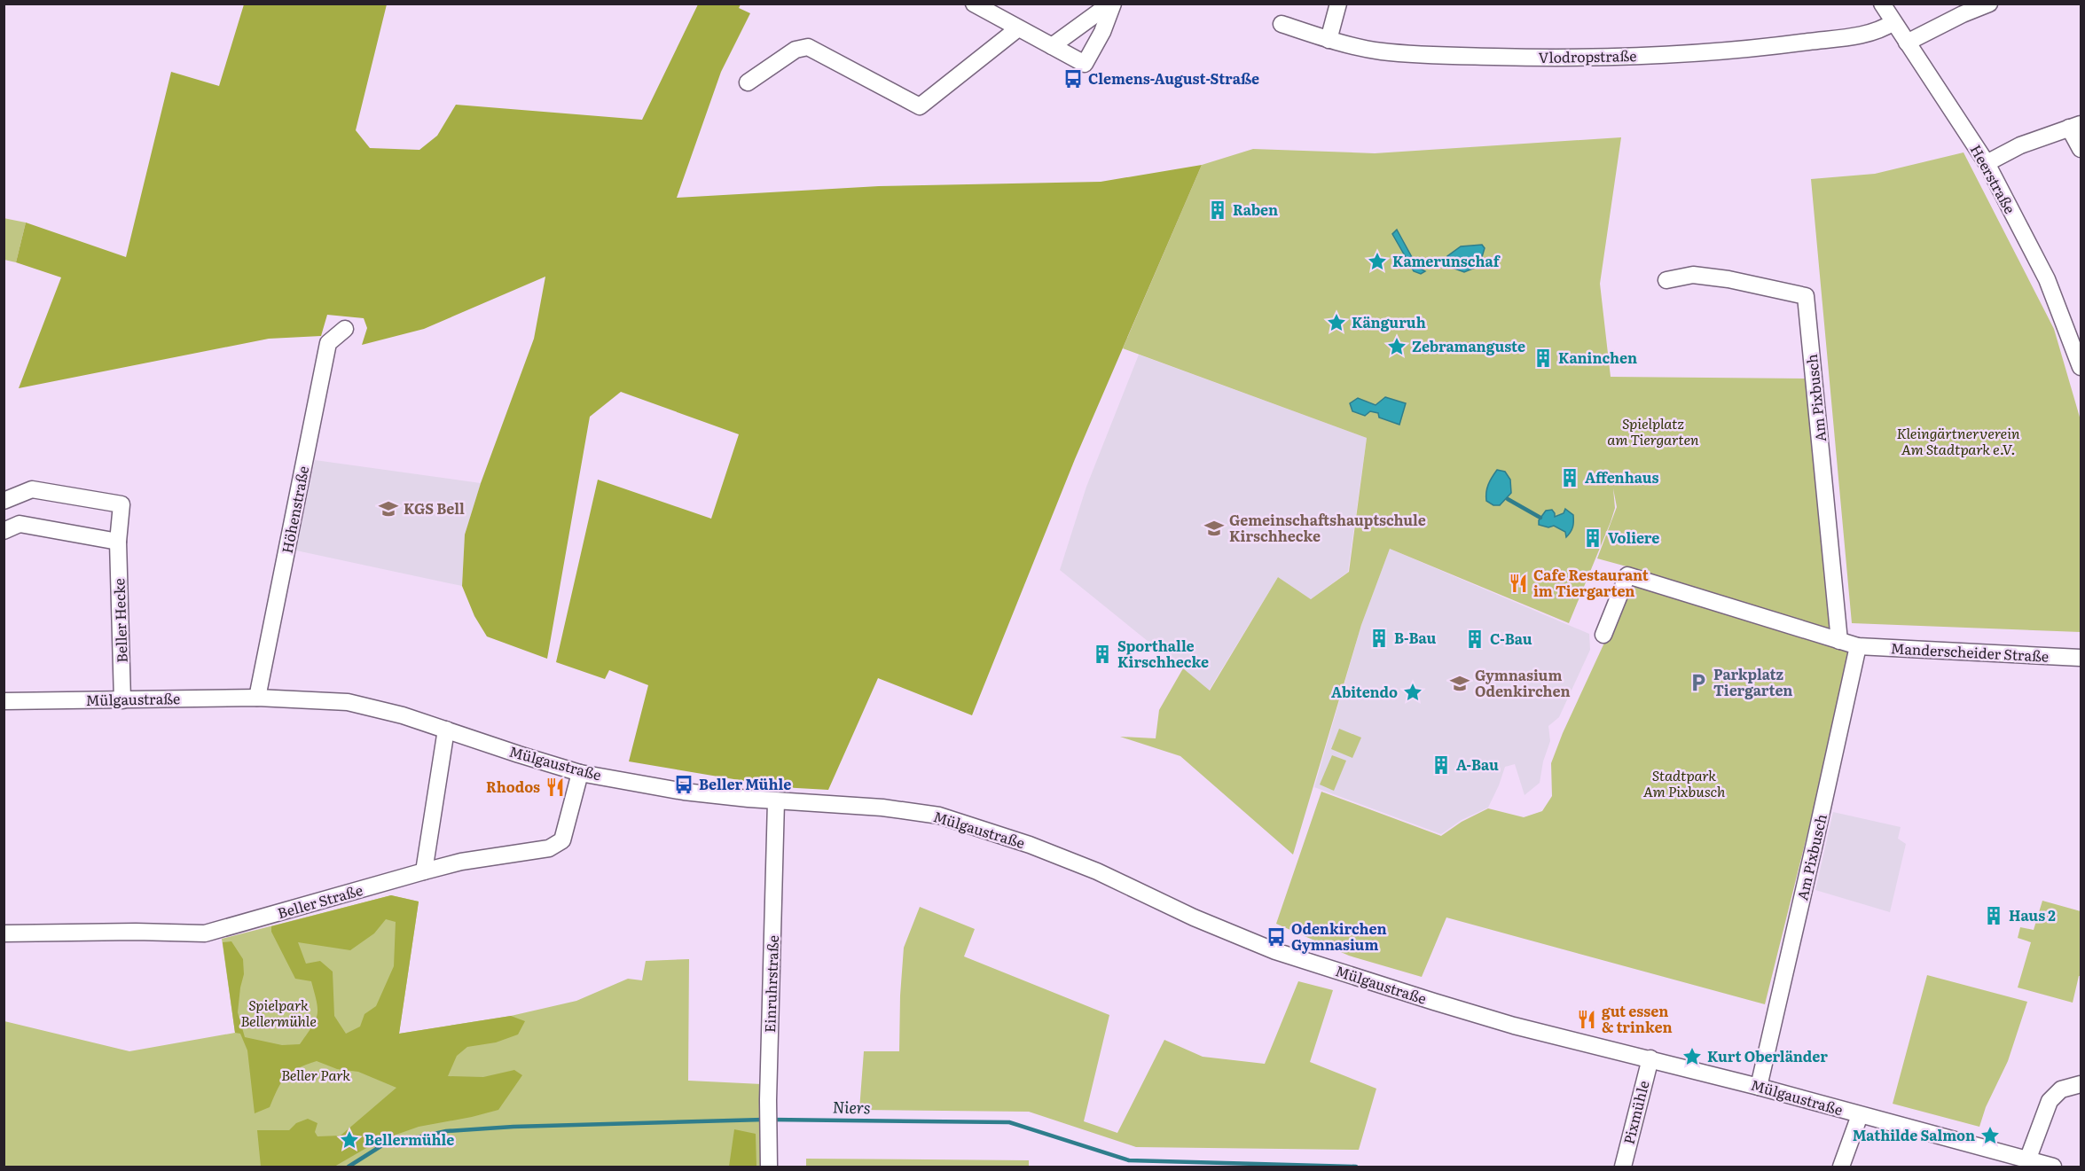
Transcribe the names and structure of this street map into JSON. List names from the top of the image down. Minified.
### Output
{"streets":{"street":["Vlodropstraße","Heerstraße","Am Pixbusch","Höhenstraße","Beller Hecke","Manderscheider Straße","Mülgaustraße","Beller Straße","Einruhrstraße","Pixmühle"]},"crossings":[["Vlodropstraße","Heerstraße"],["Am Pixbusch","Manderscheider Straße"],["Am Pixbusch","Mülgaustraße"],["Höhenstraße","Mülgaustraße"],["Beller Hecke","Mülgaustraße"],["Mülgaustraße","Beller Straße"],["Mülgaustraße","Einruhrstraße"],["Mülgaustraße","Pixmühle"]],"water":["Niers"],"parks":["Spielplatz am Tiergarten","Kleingärtnerverein Am Stadtpark e.V.","Stadtpark Am Pixbusch","Spielpark Bellermühle","Beller Park"],"places":{"bus stop":["Clemens-August-Straße","Beller Mühle","Odenkirchen Gymnasium"],"building":["Raben","Kaninchen","Affenhaus","Voliere","B-Bau","C-Bau","Sporthalle Kirschhecke","A-Bau","Haus 2"],"place":["Kamerunschaf","Känguruh","Zebramanguste","Abitendo","Kurt Oberländer","Mathilde Salmon","Bellermühle"],"school or university":["KGS Bell","Gemeinschaftshauptschule Kirschhecke","Gymnasium Odenkirchen"],"restaurant":["Cafe Restaurant im Tiergarten","Rhodos","gut essen & trinken"],"parking":["Parkplatz Tiergarten"]}}
